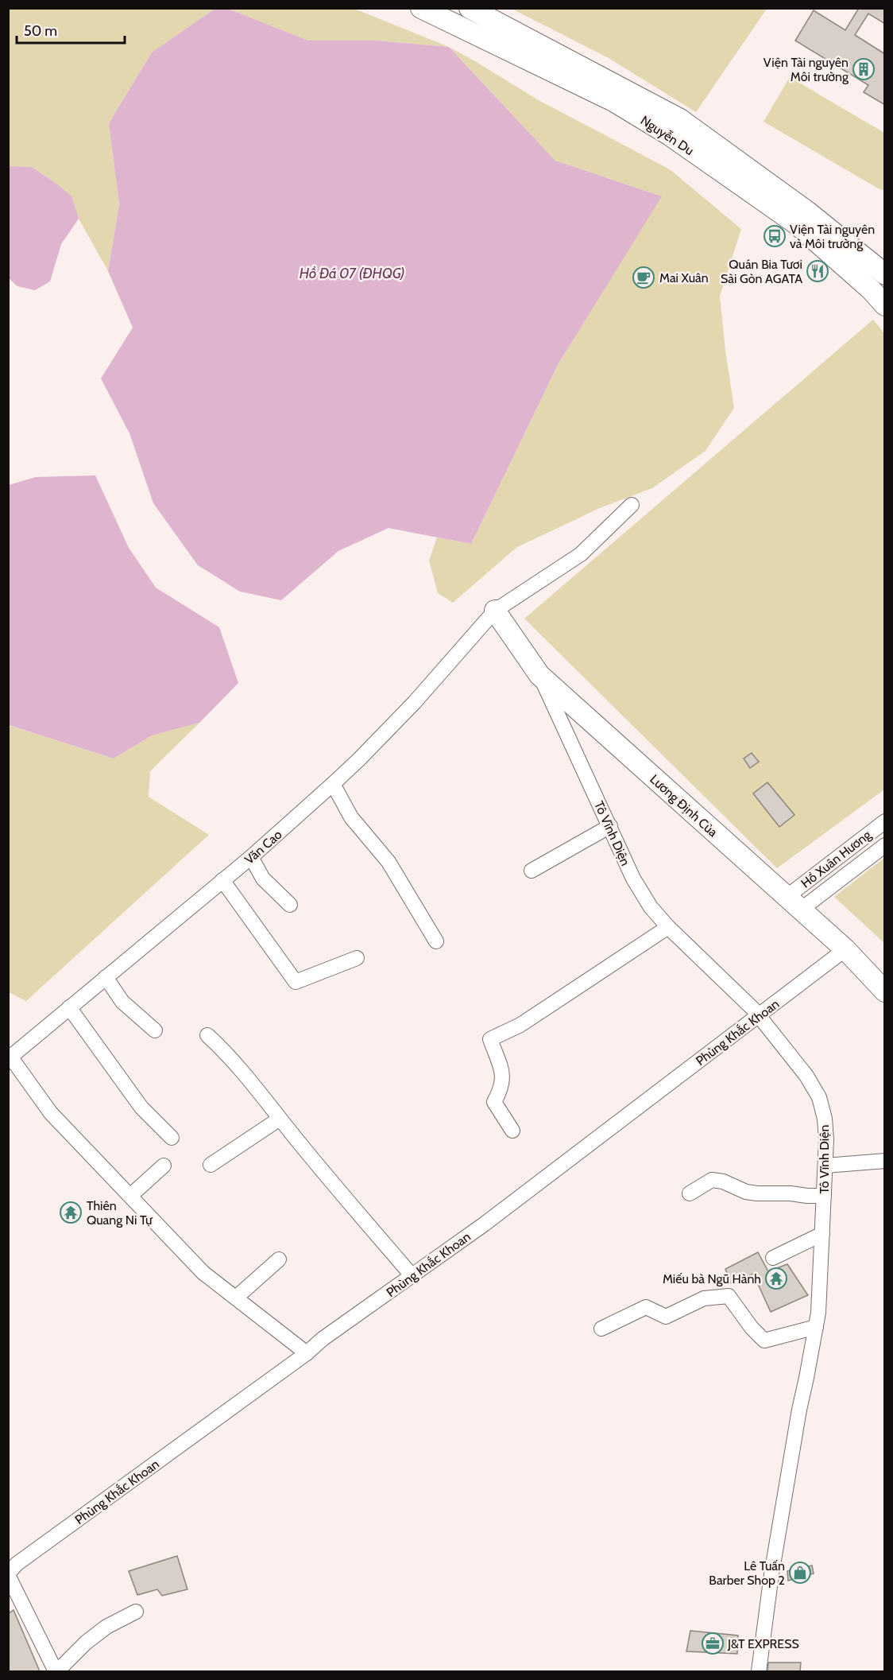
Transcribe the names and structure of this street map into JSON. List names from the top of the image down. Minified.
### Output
{"streets":{"street":["Nguyễn Du","Lương Định Của","Tô Vĩnh Diện","Văn Cao","Hồ Xuân Hương","Phùng Khắc Khoan"]},"crossings":[["Lương Định Của","Tô Vĩnh Diện"],["Lương Định Của","Văn Cao"],["Lương Định Của","Hồ Xuân Hương"],["Lương Định Của","Phùng Khắc Khoan"],["Tô Vĩnh Diện","Phùng Khắc Khoan"]],"water":["Hồ Đá 07 (ĐHQG)"],"places":{"building":["Viện Tài nguyên Môi trường"],"bus stop":["Viện Tài nguyên và Môi trường"],"restaurant":["Quán Bia Tươi Sài Gòn AGATA"],"cafe":["Mai Xuân"],"temple":["Thiên Quang Ni Tự","Miếu bà Ngũ Hành"],"shop":["Lê Tuấn Barber Shop 2"],"office":["J&T EXPRESS"]},"scale_bar":"50 m"}
